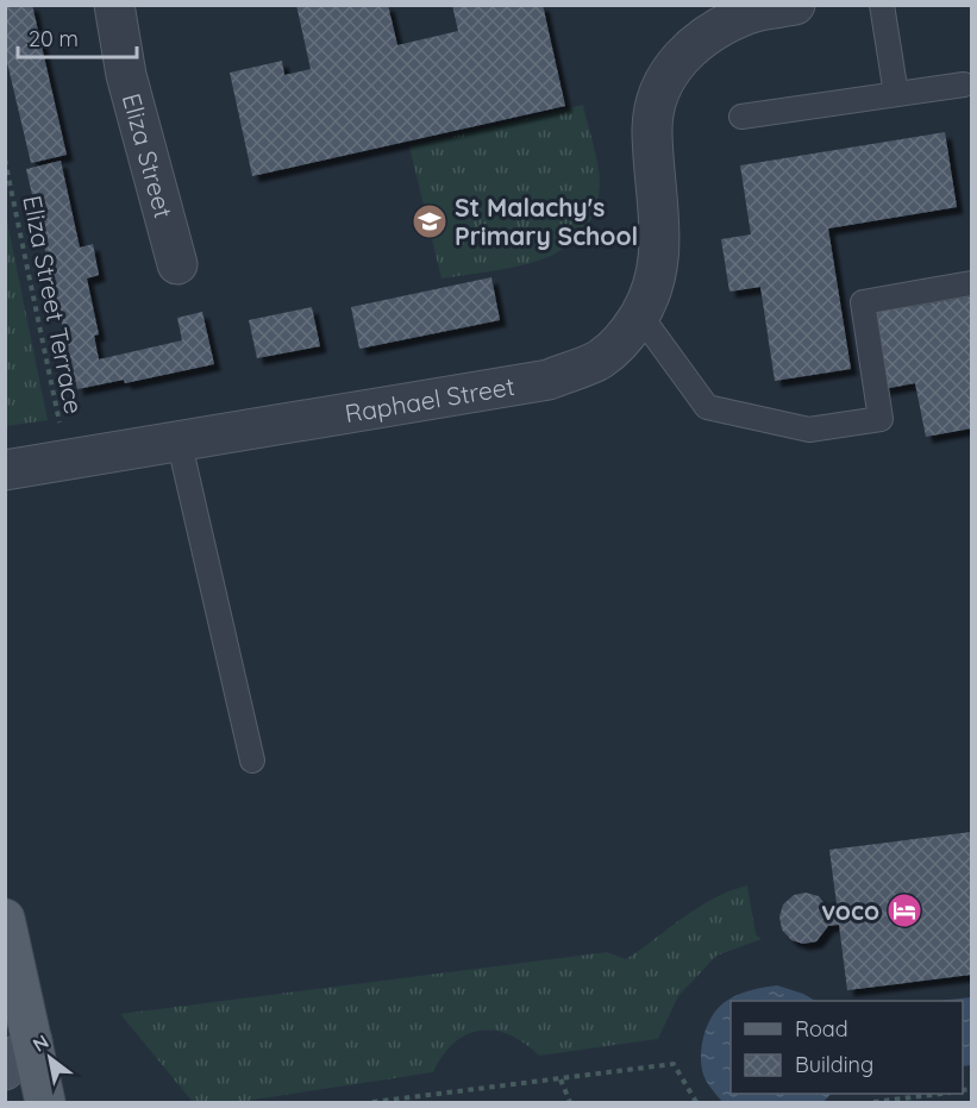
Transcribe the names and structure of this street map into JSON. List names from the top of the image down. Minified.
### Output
{"streets":{"street":["Eliza Street","Raphael Street"],"path":["Eliza Street Terrace"]},"crossings":[["Eliza Street Terrace","Raphael Street"]],"places":{"school or university":["St Malachy's Primary School"],"hotel":["voco"]},"legend":["Road","Building"],"scale_bar":"20 m","north":"top left"}
